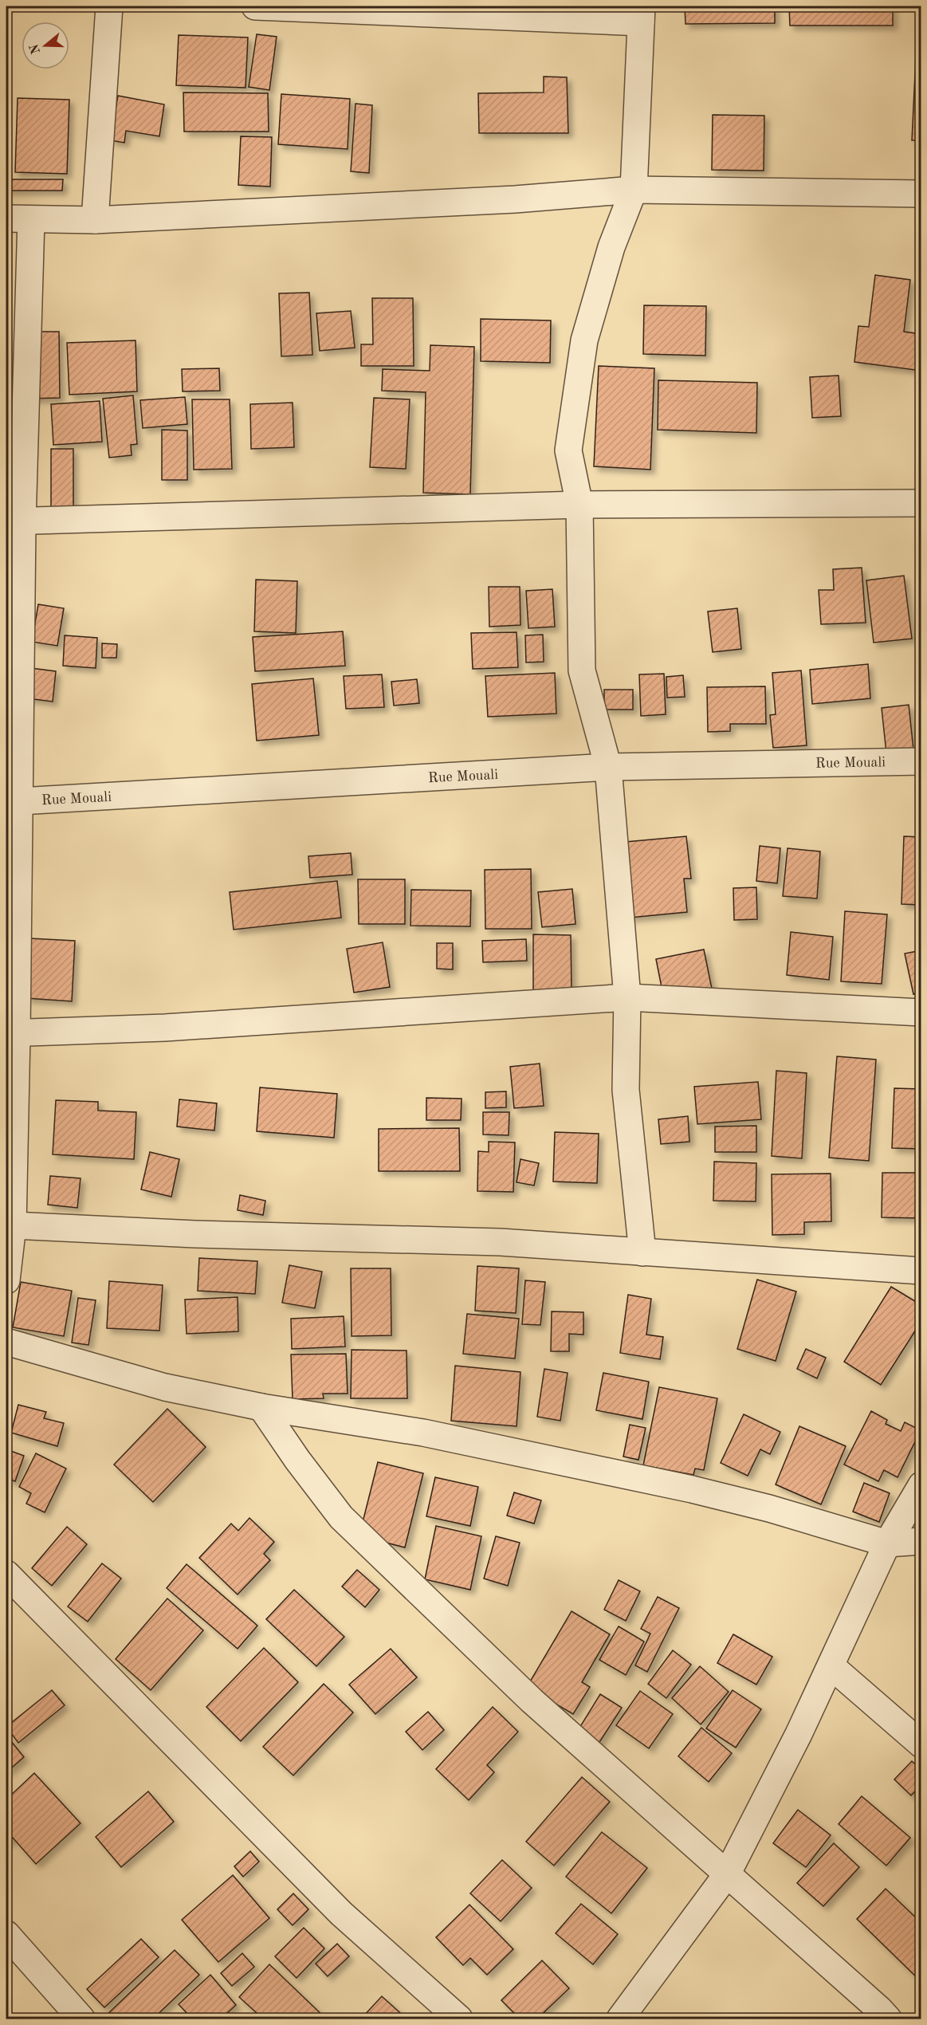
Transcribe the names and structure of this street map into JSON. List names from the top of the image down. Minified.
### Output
{"streets":{"street":["Rue Mouali"]},"north":"left"}
